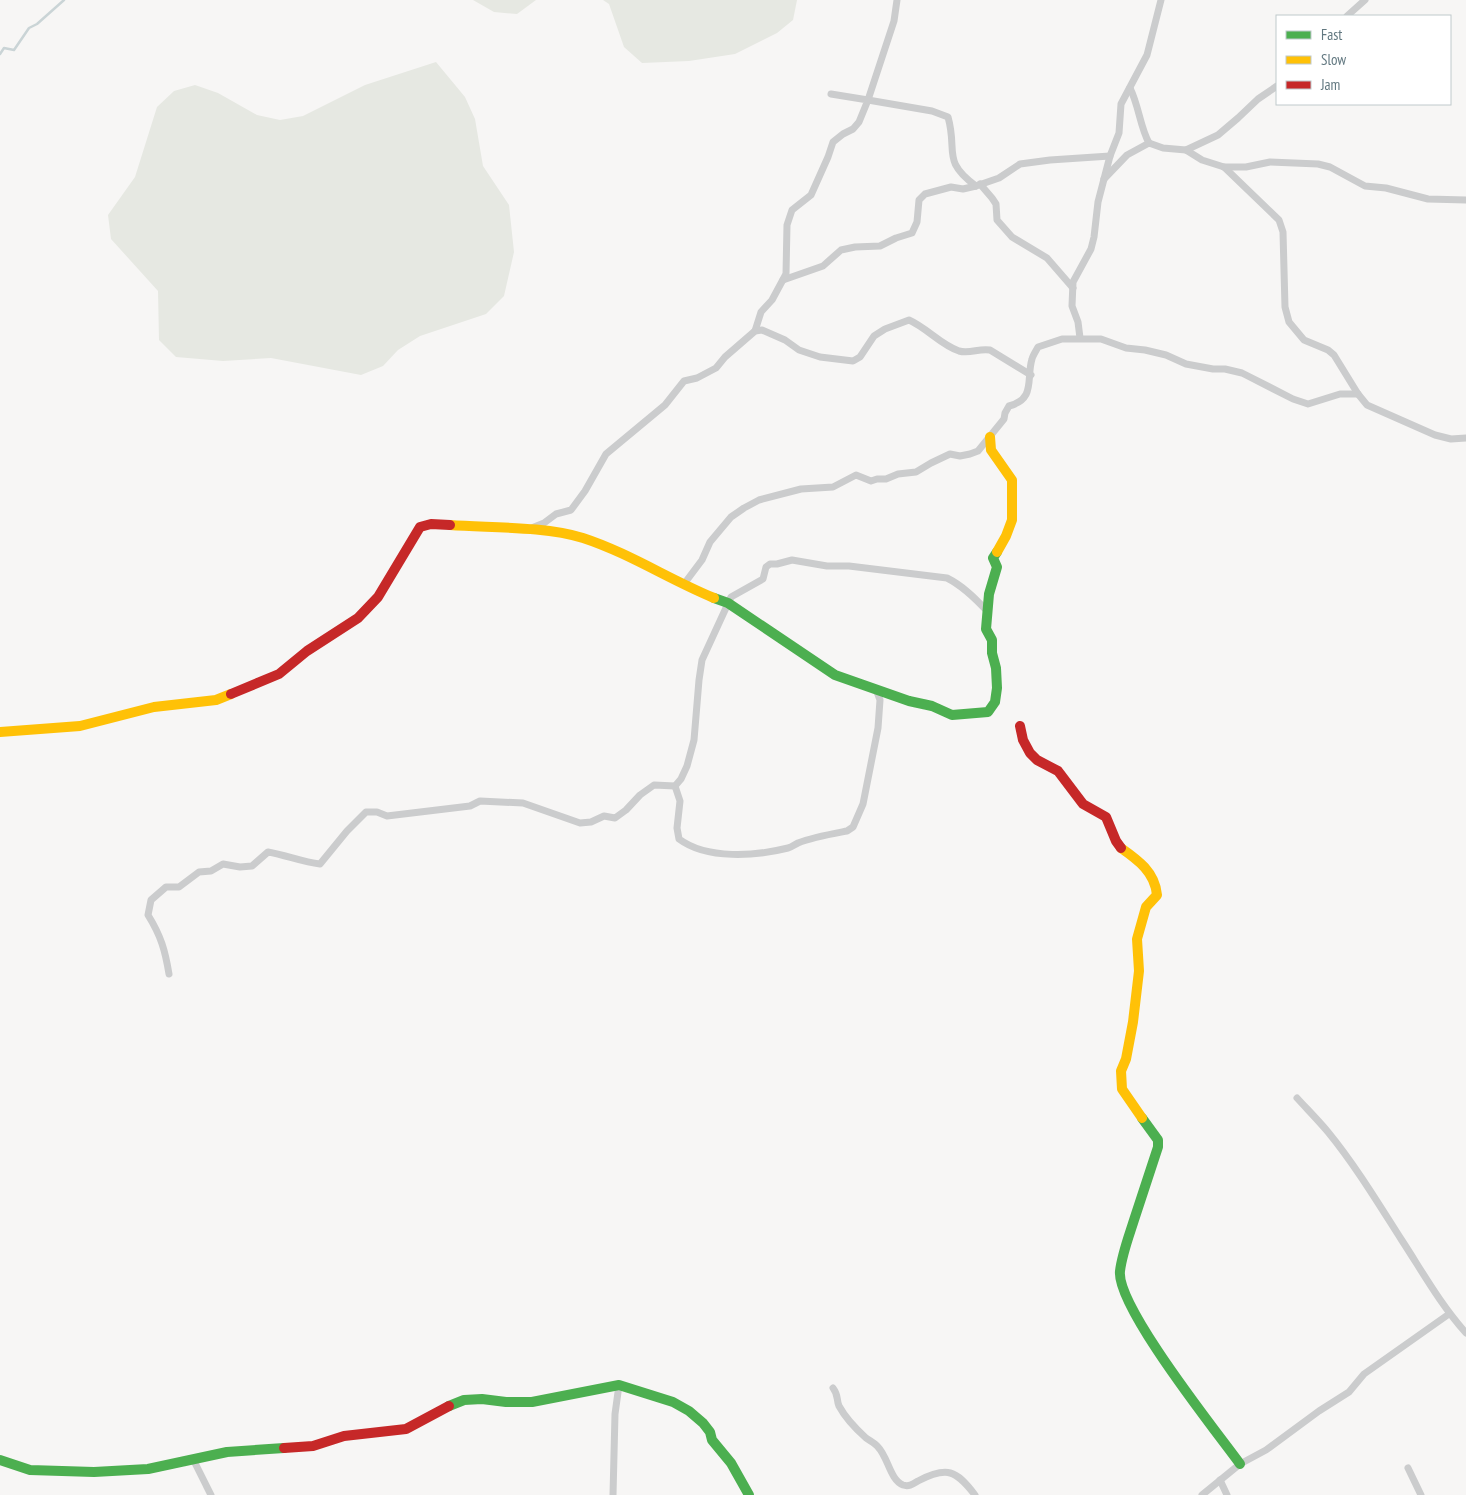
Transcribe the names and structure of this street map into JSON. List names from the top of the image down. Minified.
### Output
{"legend":["Fast","Slow","Jam"]}
